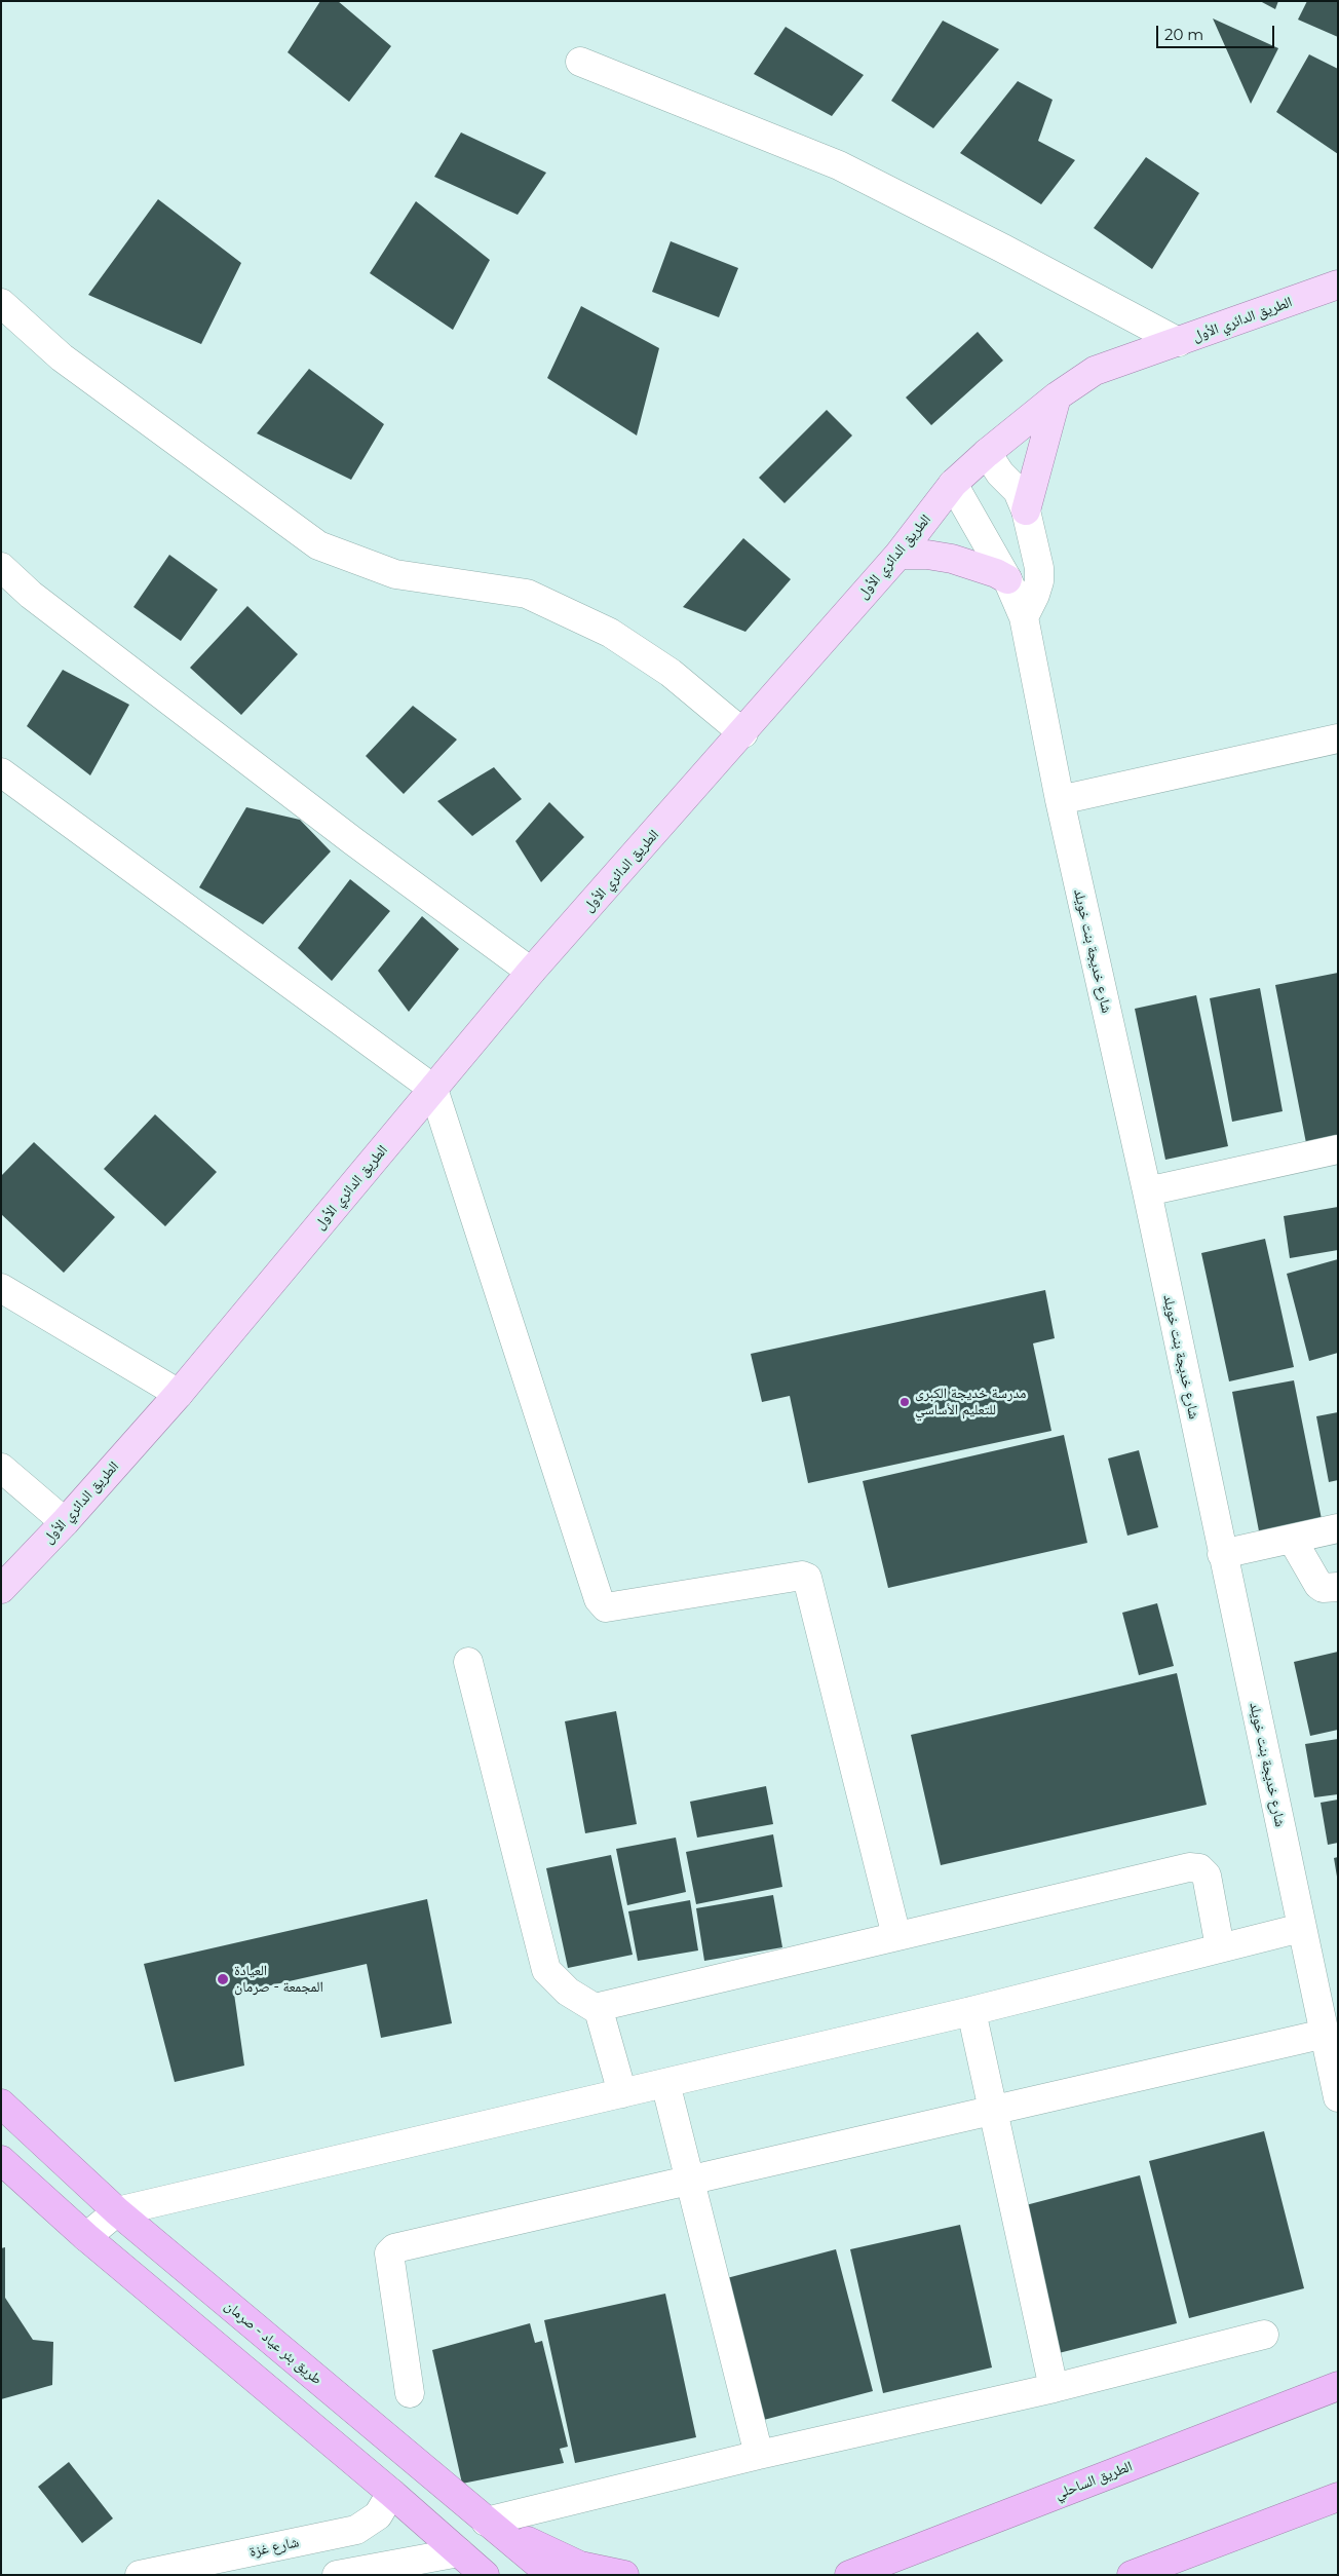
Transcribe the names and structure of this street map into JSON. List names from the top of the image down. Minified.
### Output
{"streets":{"highway":["طريق بئر عياد - صرمان","الطريق الساحلي"],"main road":["الطريق الدائري الأول"],"street":["شارع خديجة بنت خويلد","شارع غزة"]},"crossings":[["الطريق الدائري الأول","شارع خديجة بنت خويلد"]],"places":["مدرسة خديجة الكبرى للتعليم الأساسي","العيادة المجمعة - صرمان"],"scale_bar":"20 m"}
